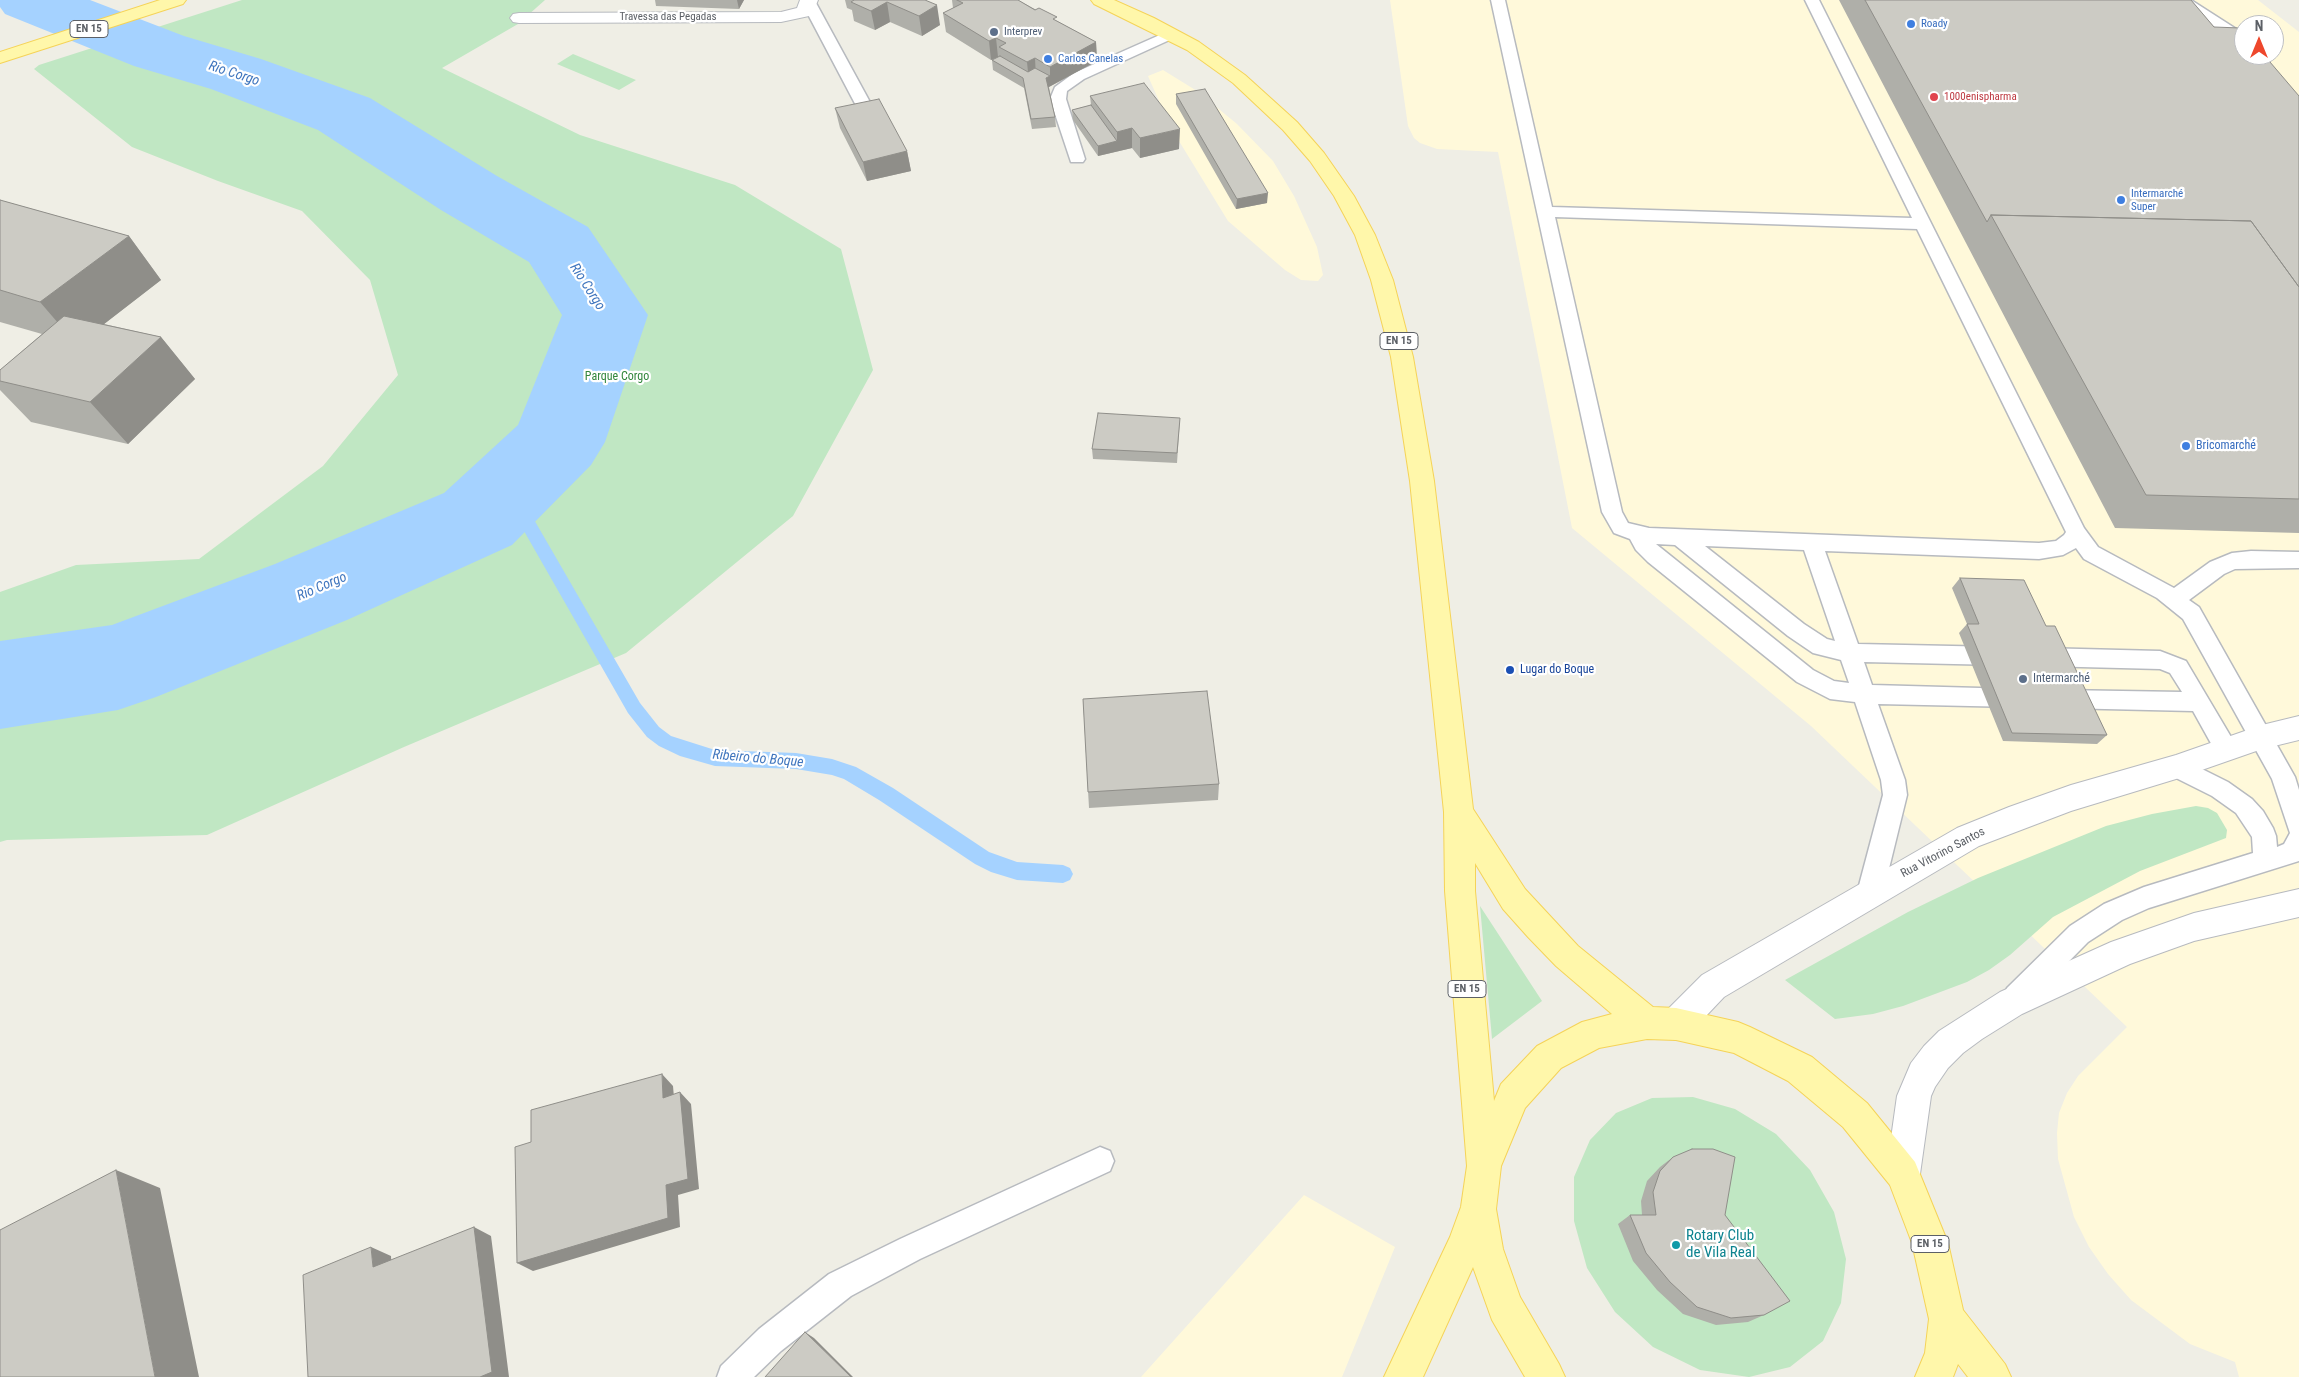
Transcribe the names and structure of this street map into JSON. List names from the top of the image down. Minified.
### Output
{"streets":{"main road":["EN 15"],"street":["Travessa das Pegadas","Rua Vitorino Santos"]},"crossings":[["EN 15","Rua Vitorino Santos"]],"water":["Rio Corgo","Ribeiro do Boque"],"parks":["Parque Corgo"],"places":["Roady","Interprev","Carlos Canelas","1000enispharma","Intermarché Super","Bricomarché","Lugar do Boque","Intermarché","Rotary Club de Vila Real"],"north":"top"}
